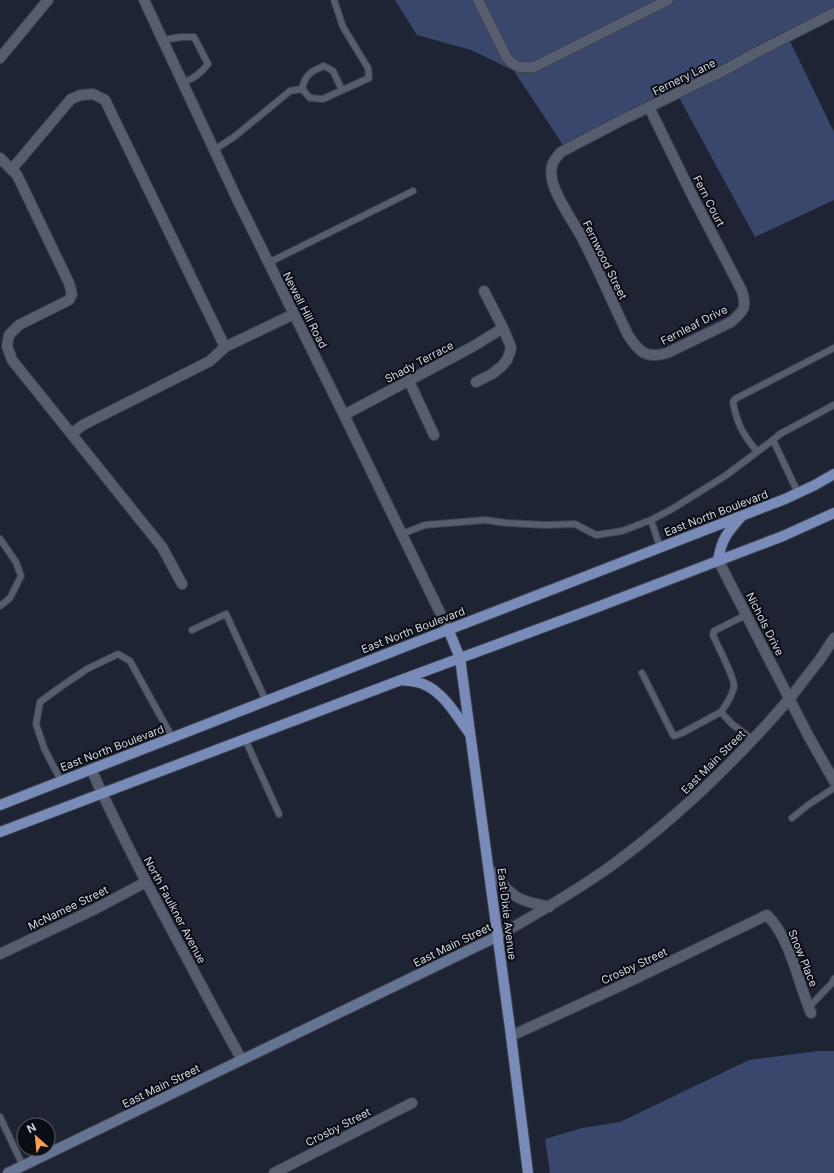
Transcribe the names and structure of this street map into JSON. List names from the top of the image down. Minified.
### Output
{"streets":{"main road":["East North Boulevard","East Main Street","East Dixie Avenue"],"street":["Fernery Lane","Fern Court","Fernwood Street","Newell Hill Road","Fernleaf Drive","Shady Terrace","Nichols Drive","McNamee Street","North Faulkner Avenue","Snow Place","Crosby Street"]},"crossings":[["Fernery Lane","Fern Court"],["Fernery Lane","Fernwood Street"],["Fern Court","Fernleaf Drive"],["Fernwood Street","Fernleaf Drive"],["Newell Hill Road","Shady Terrace"],["Newell Hill Road","East North Boulevard"],["Newell Hill Road","East Dixie Avenue"],["East North Boulevard","North Faulkner Avenue"],["East North Boulevard","East Dixie Avenue"],["Nichols Drive","East Main Street"],["East Main Street","North Faulkner Avenue"],["East Main Street","East Dixie Avenue"],["McNamee Street","North Faulkner Avenue"],["East Dixie Avenue","Crosby Street"],["Snow Place","Crosby Street"]],"north":"top left"}
